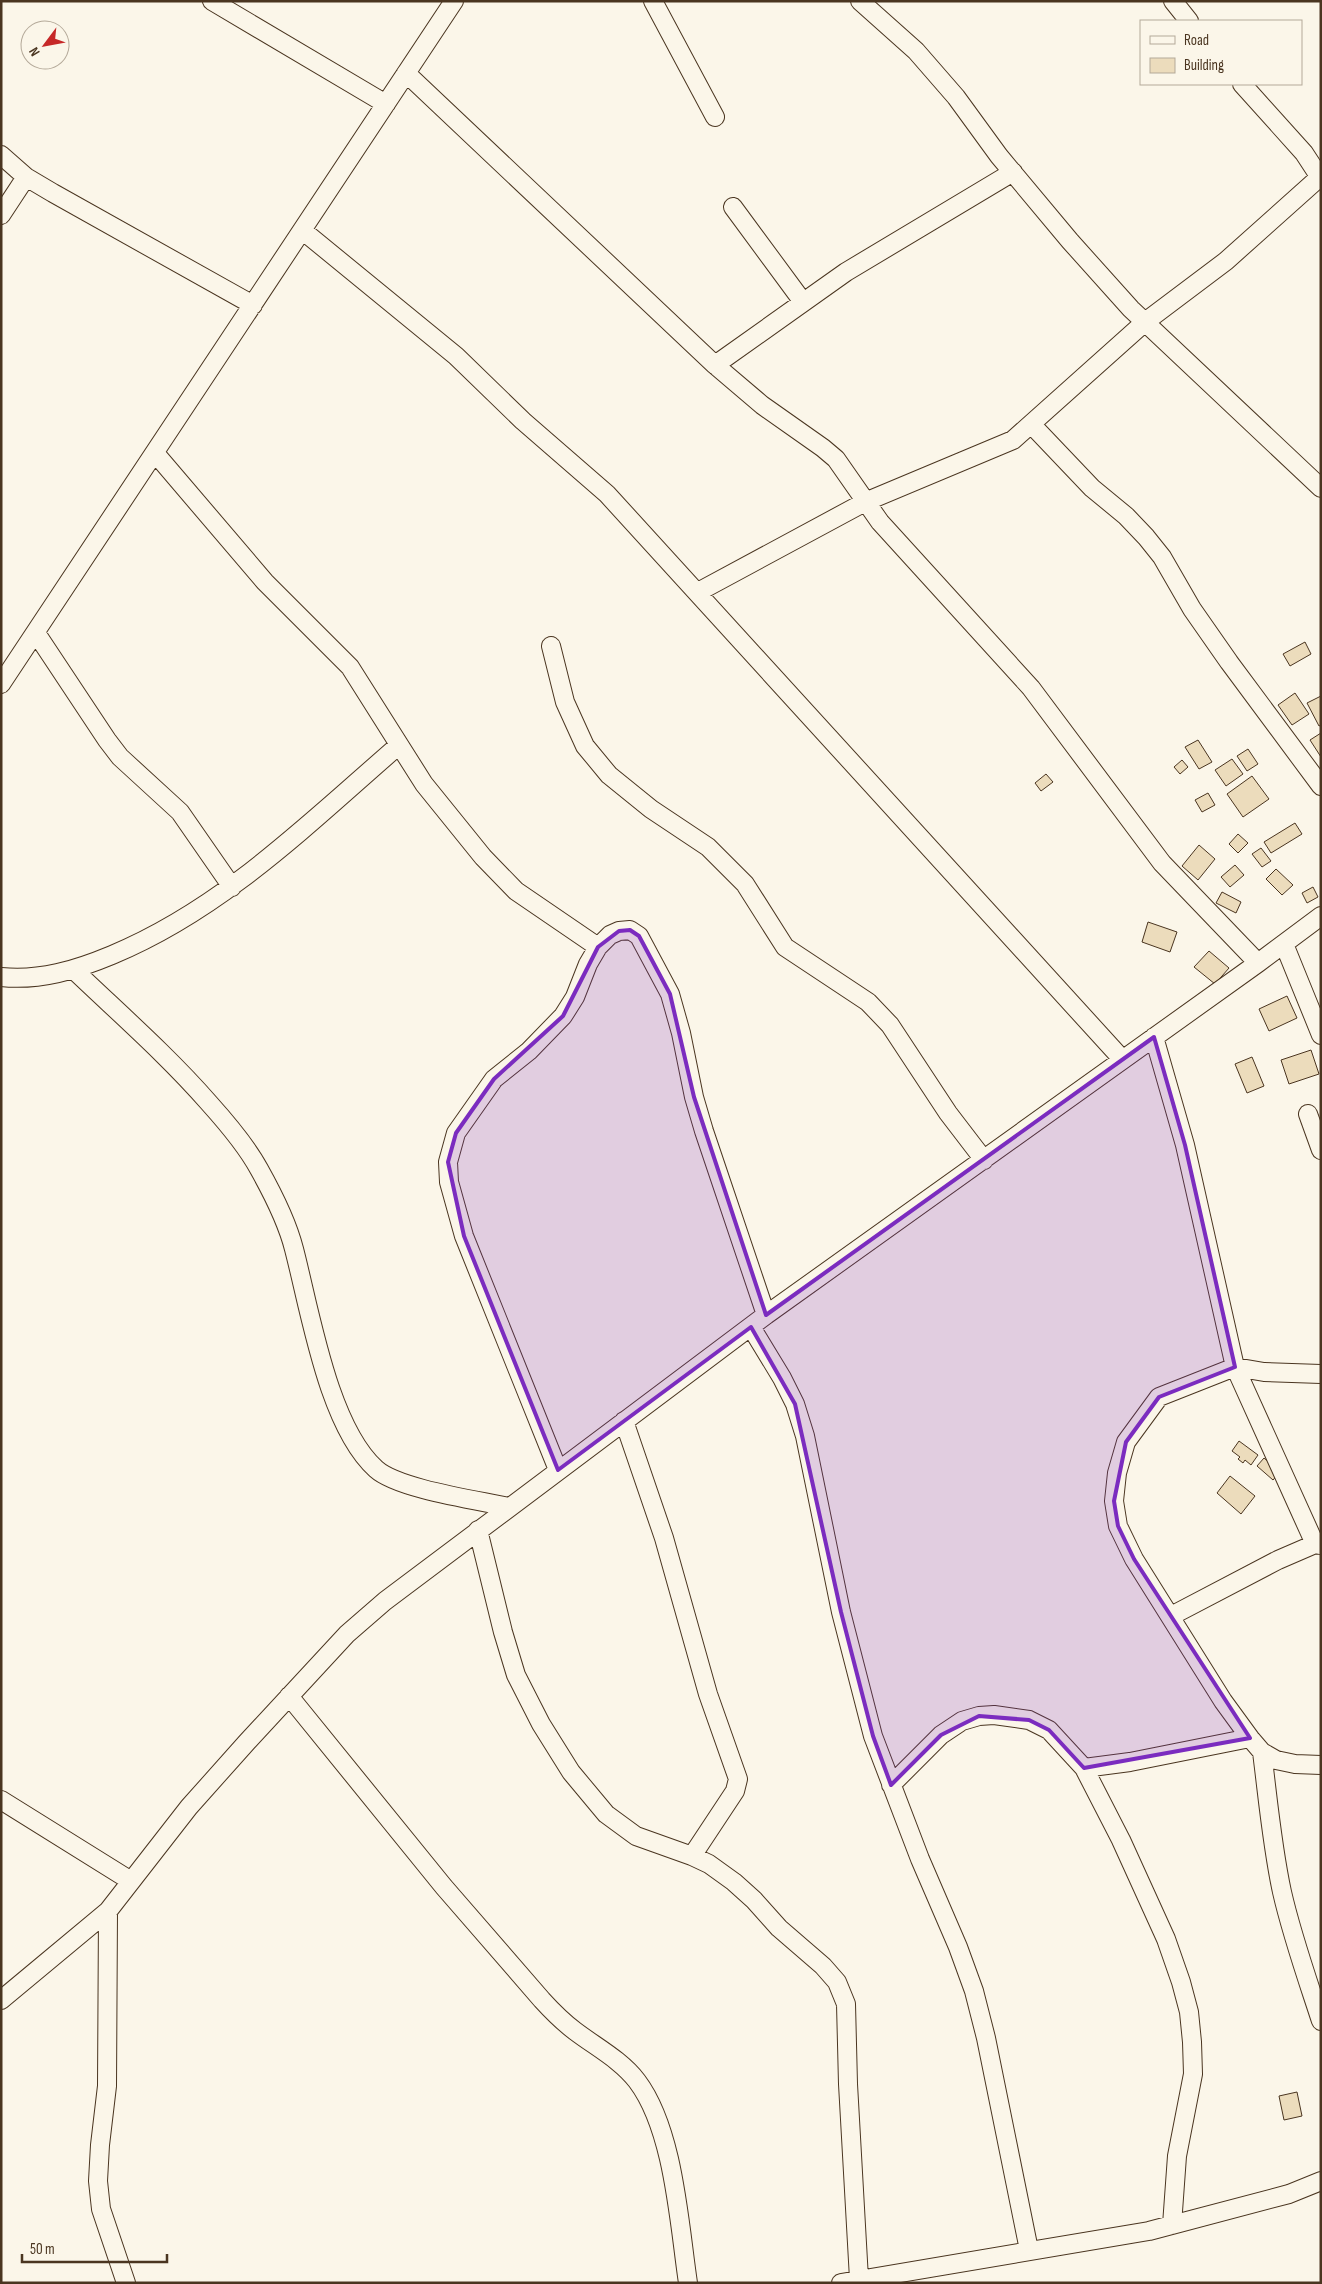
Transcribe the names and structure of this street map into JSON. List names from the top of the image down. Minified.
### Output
{"legend":["Road","Building"],"scale_bar":"50 m","north":"bottom left"}
